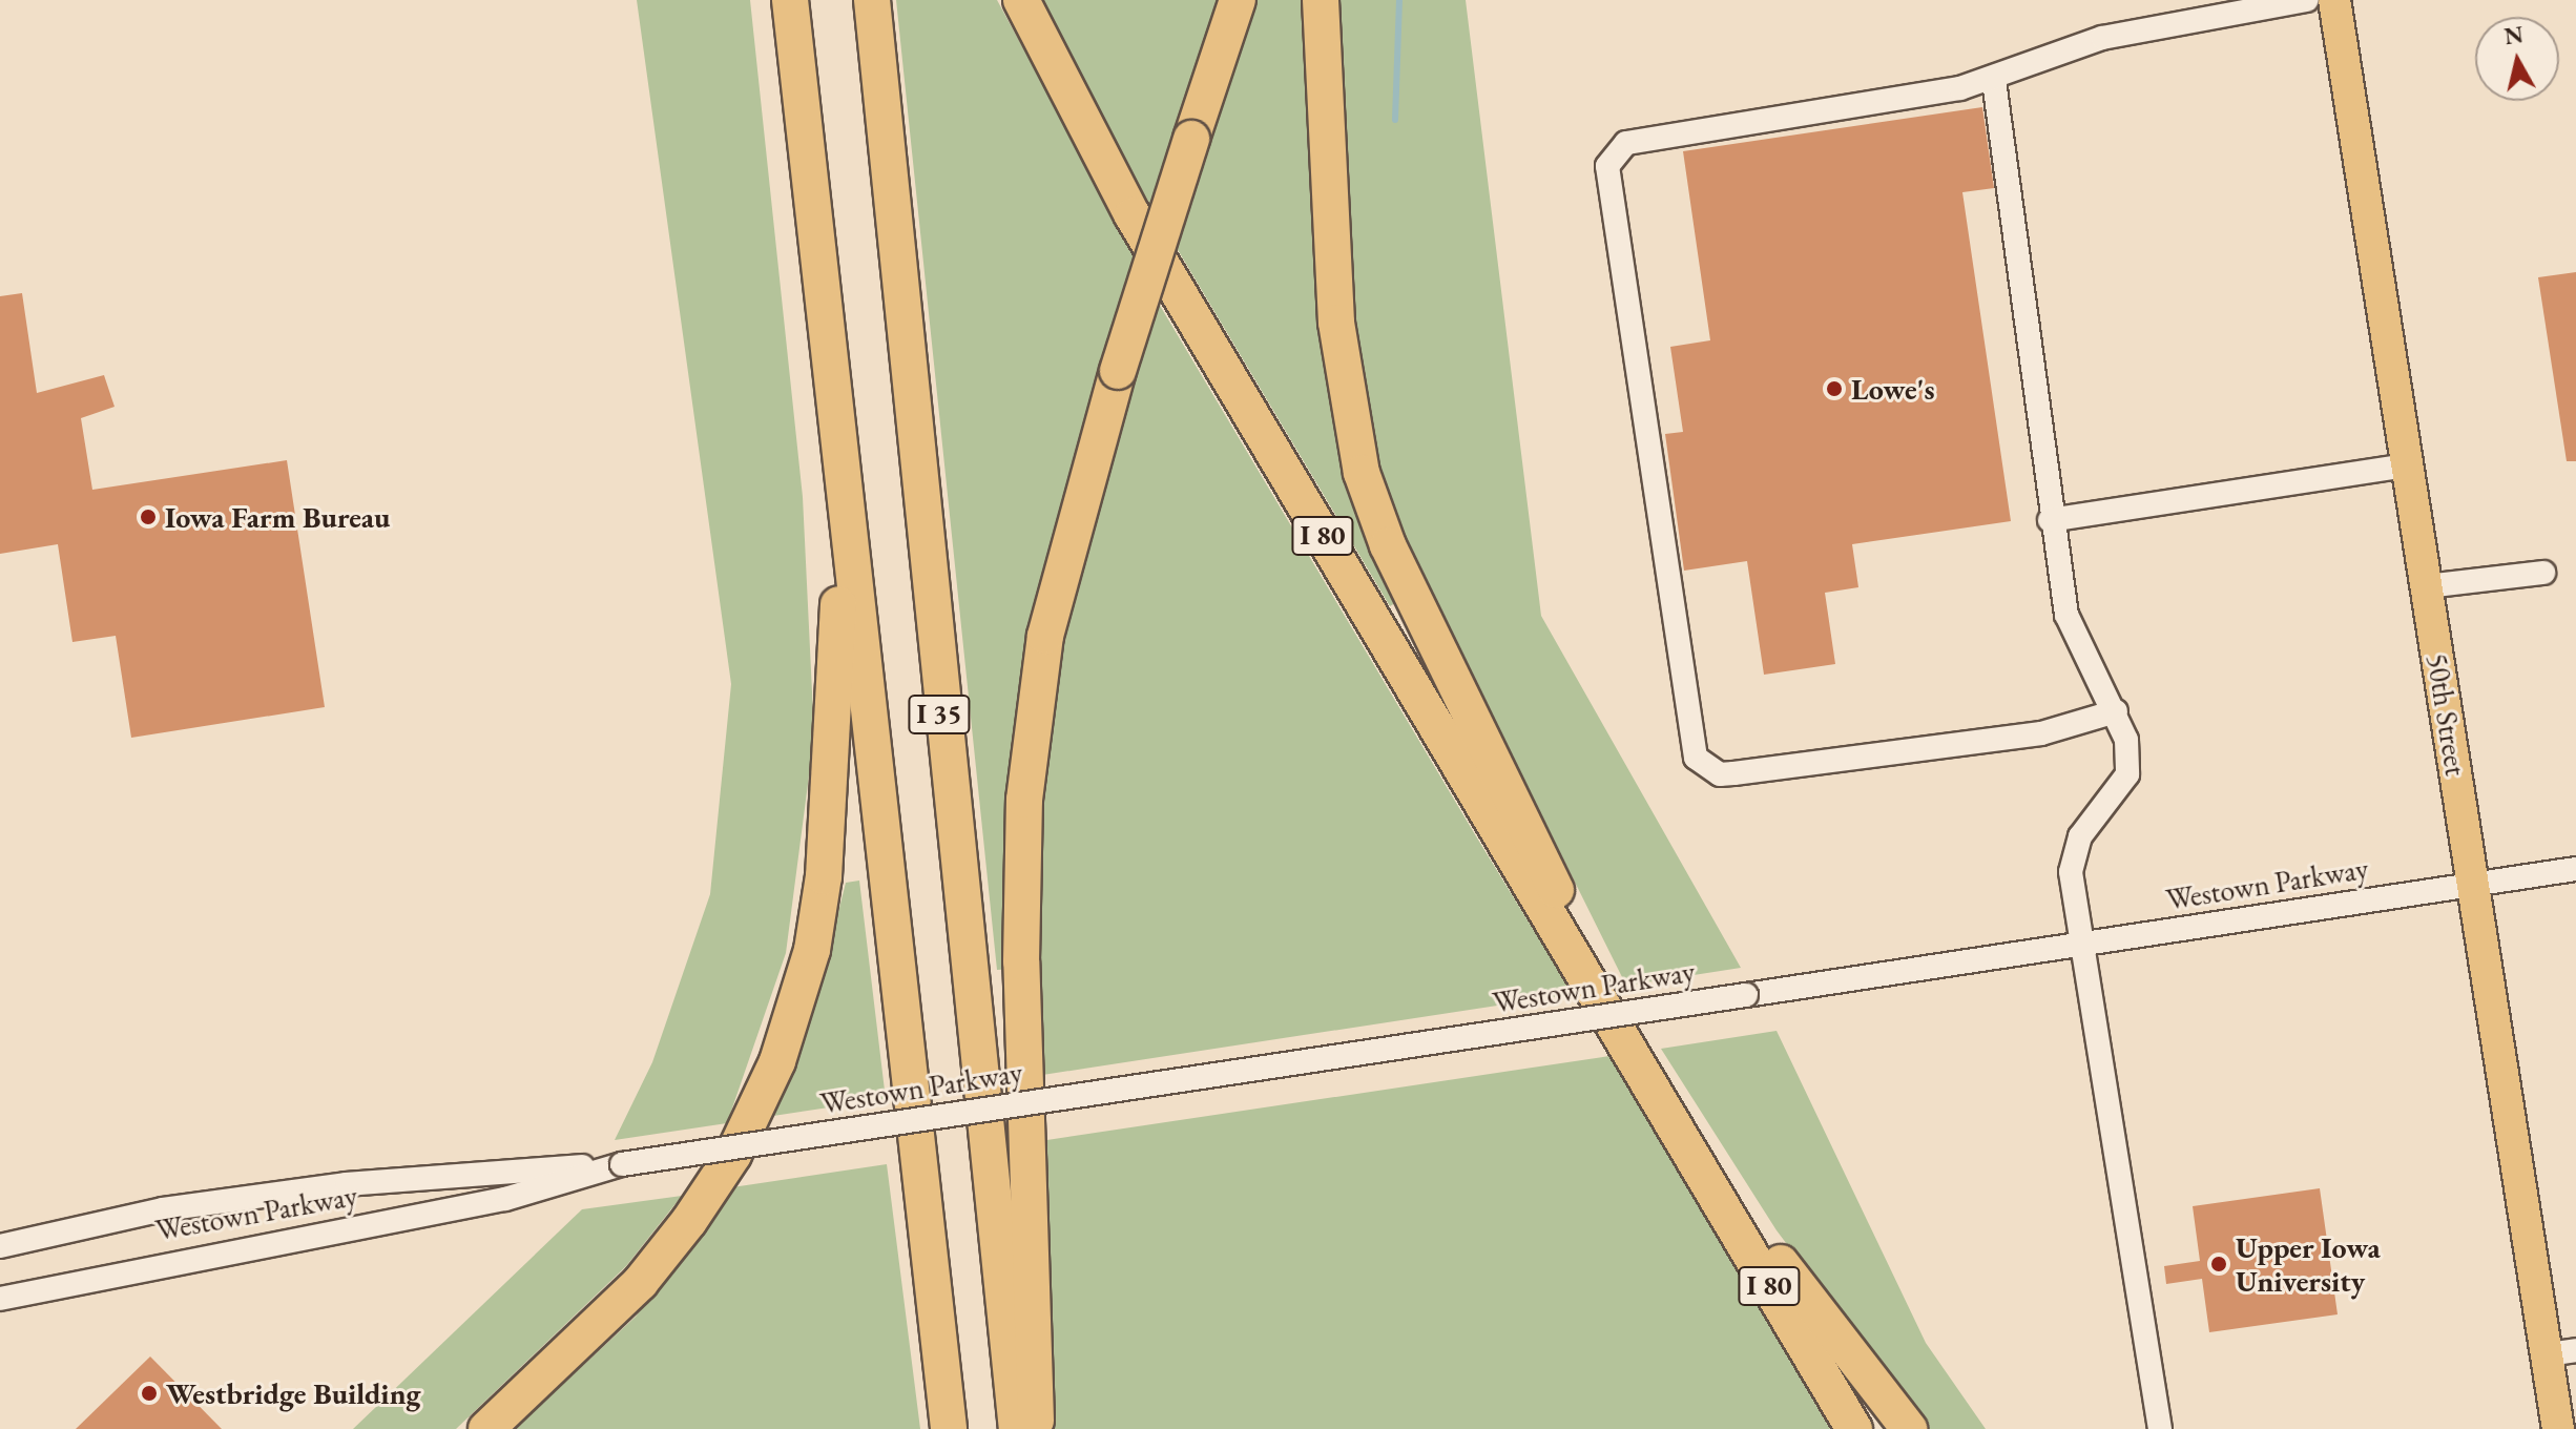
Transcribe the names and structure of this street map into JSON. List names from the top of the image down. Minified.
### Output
{"streets":{"highway":["I 80","I 35"],"main road":["50th Street"],"street":["Westown Parkway"]},"crossings":[["50th Street","Westown Parkway"]],"places":["Lowe's","Iowa Farm Bureau","Upper Iowa University","Westbridge Building"],"north":"top"}
